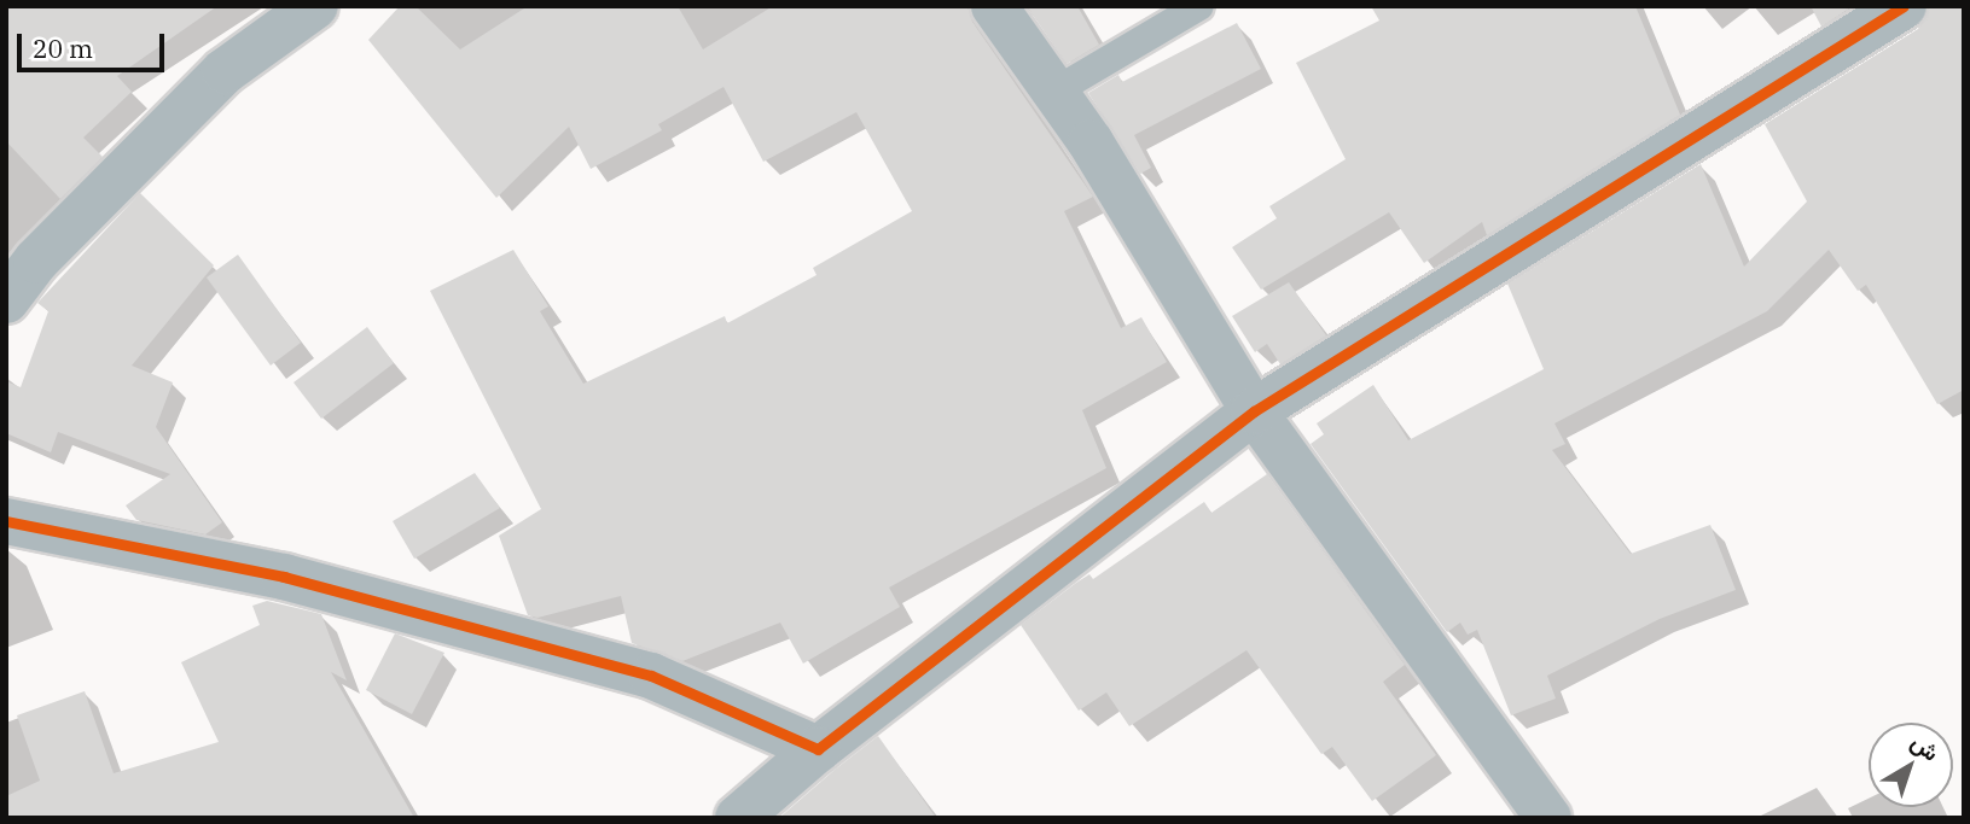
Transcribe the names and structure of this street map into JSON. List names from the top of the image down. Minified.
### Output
{"scale_bar":"20 m","north":"top right"}
